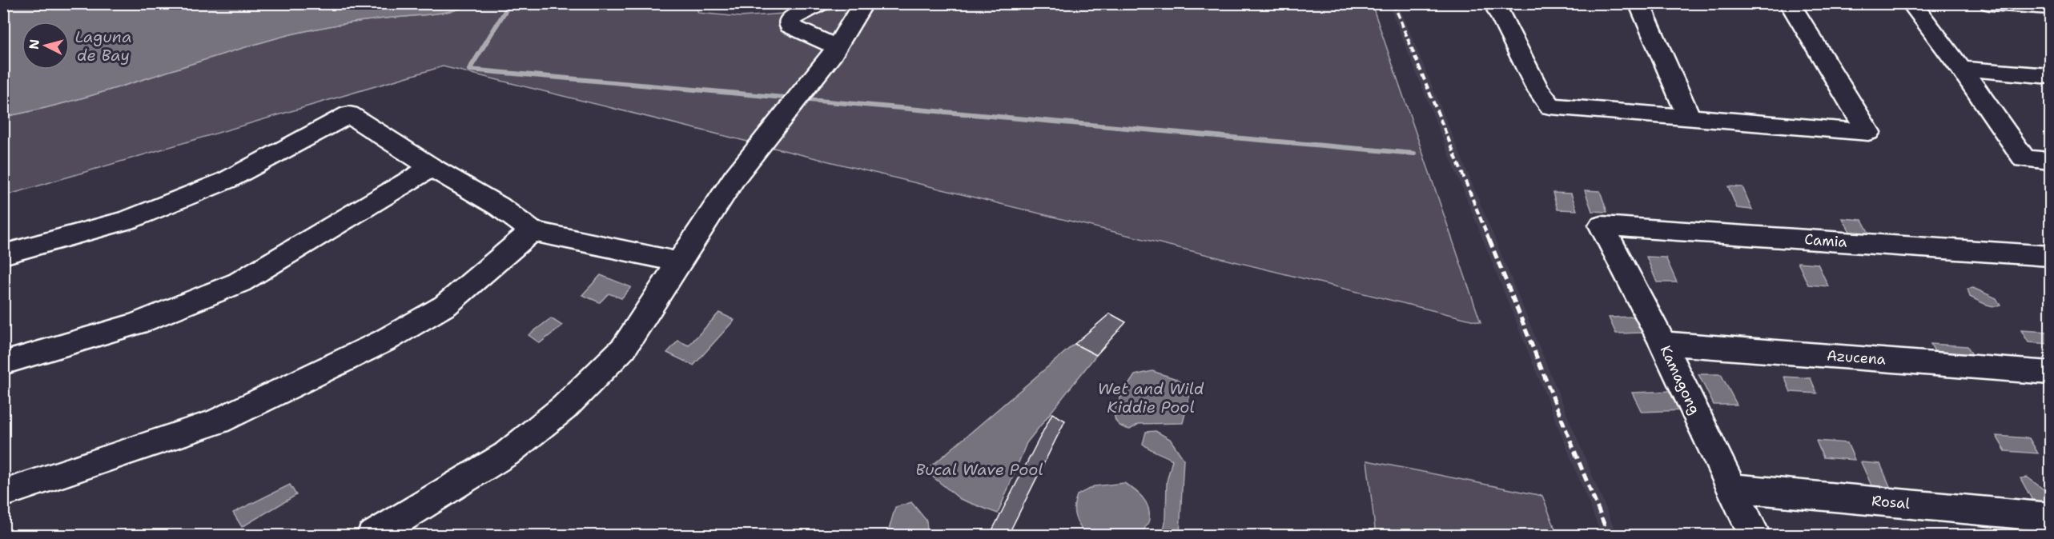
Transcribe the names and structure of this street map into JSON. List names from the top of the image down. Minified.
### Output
{"streets":{"street":["Camia","Azucena","Kamagong","Rosal"]},"crossings":[["Camia","Kamagong"],["Azucena","Kamagong"],["Kamagong","Rosal"]],"water":["Laguna de Bay","Wet and Wild Kiddie Pool","Bucal Wave Pool"],"north":"left"}
